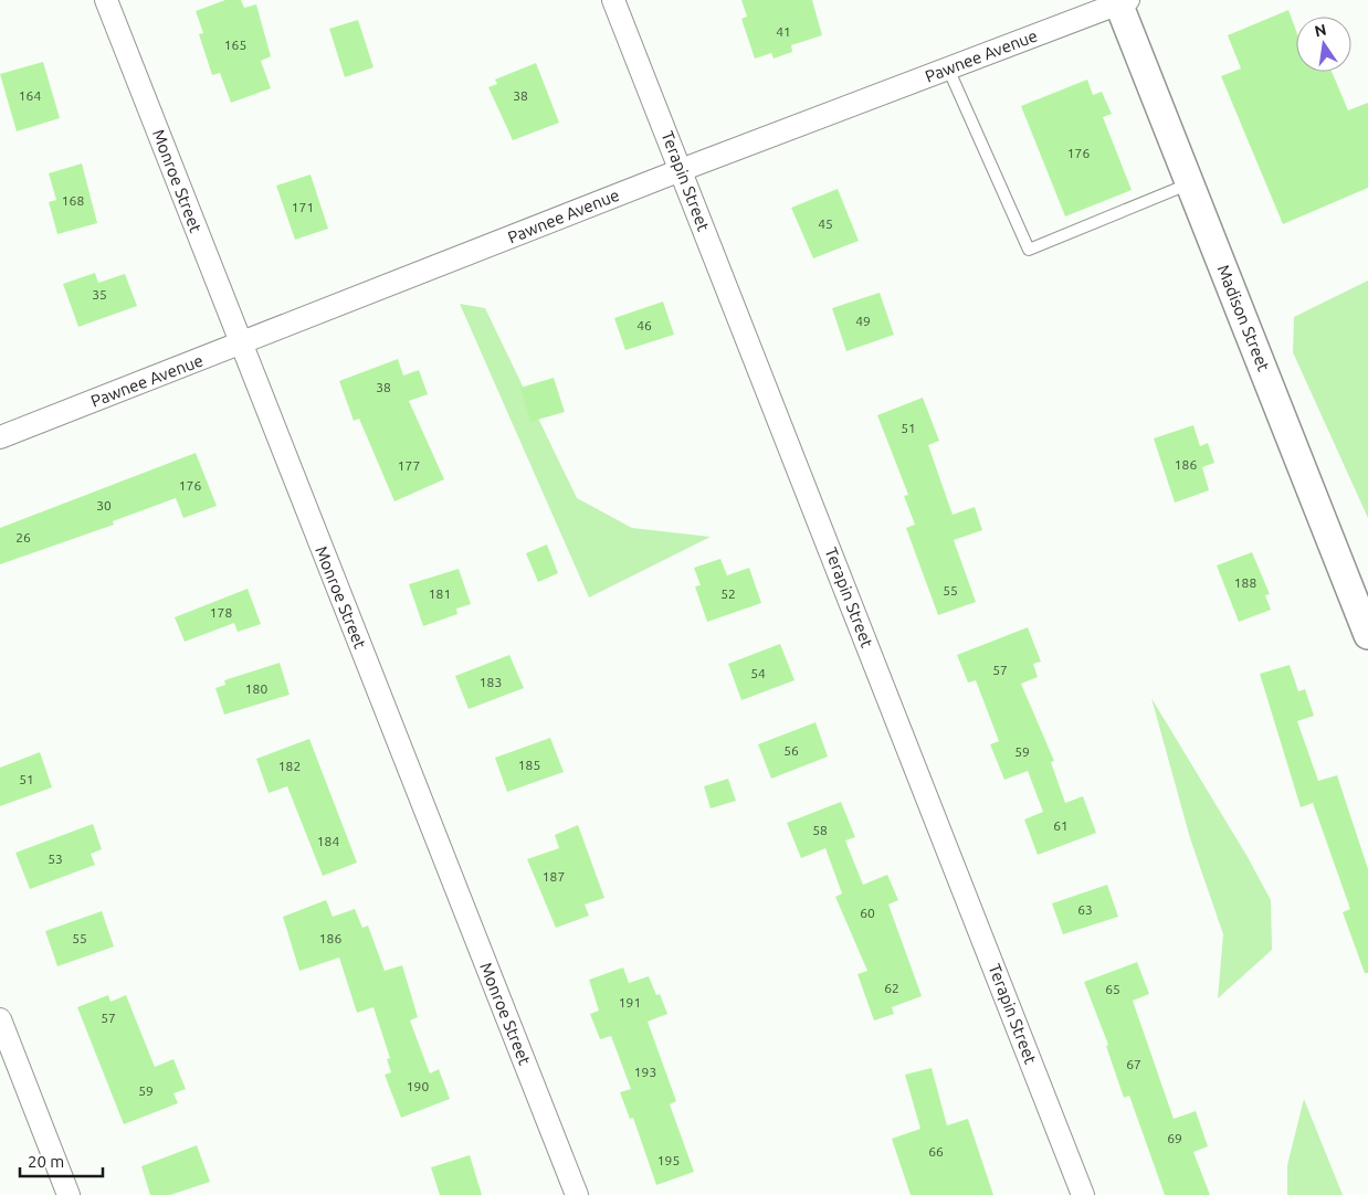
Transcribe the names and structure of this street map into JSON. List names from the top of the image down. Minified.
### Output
{"streets":{"street":["Pawnee Avenue","Monroe Street","Terapin Street","Madison Street"]},"crossings":[["Pawnee Avenue","Monroe Street"],["Pawnee Avenue","Terapin Street"],["Pawnee Avenue","Madison Street"]],"house_numbers":["41","165","164","38","176","168","171","45","35","49","46","38","51","186","177","176","30","26","188","55","181","52","178","57","54","183","180","56","59","185","182","51","61","58","184","53","187","63","60","55","186","62","65","191","57","67","193","190","59","69","66","195"],"scale_bar":"20 m","north":"top"}
